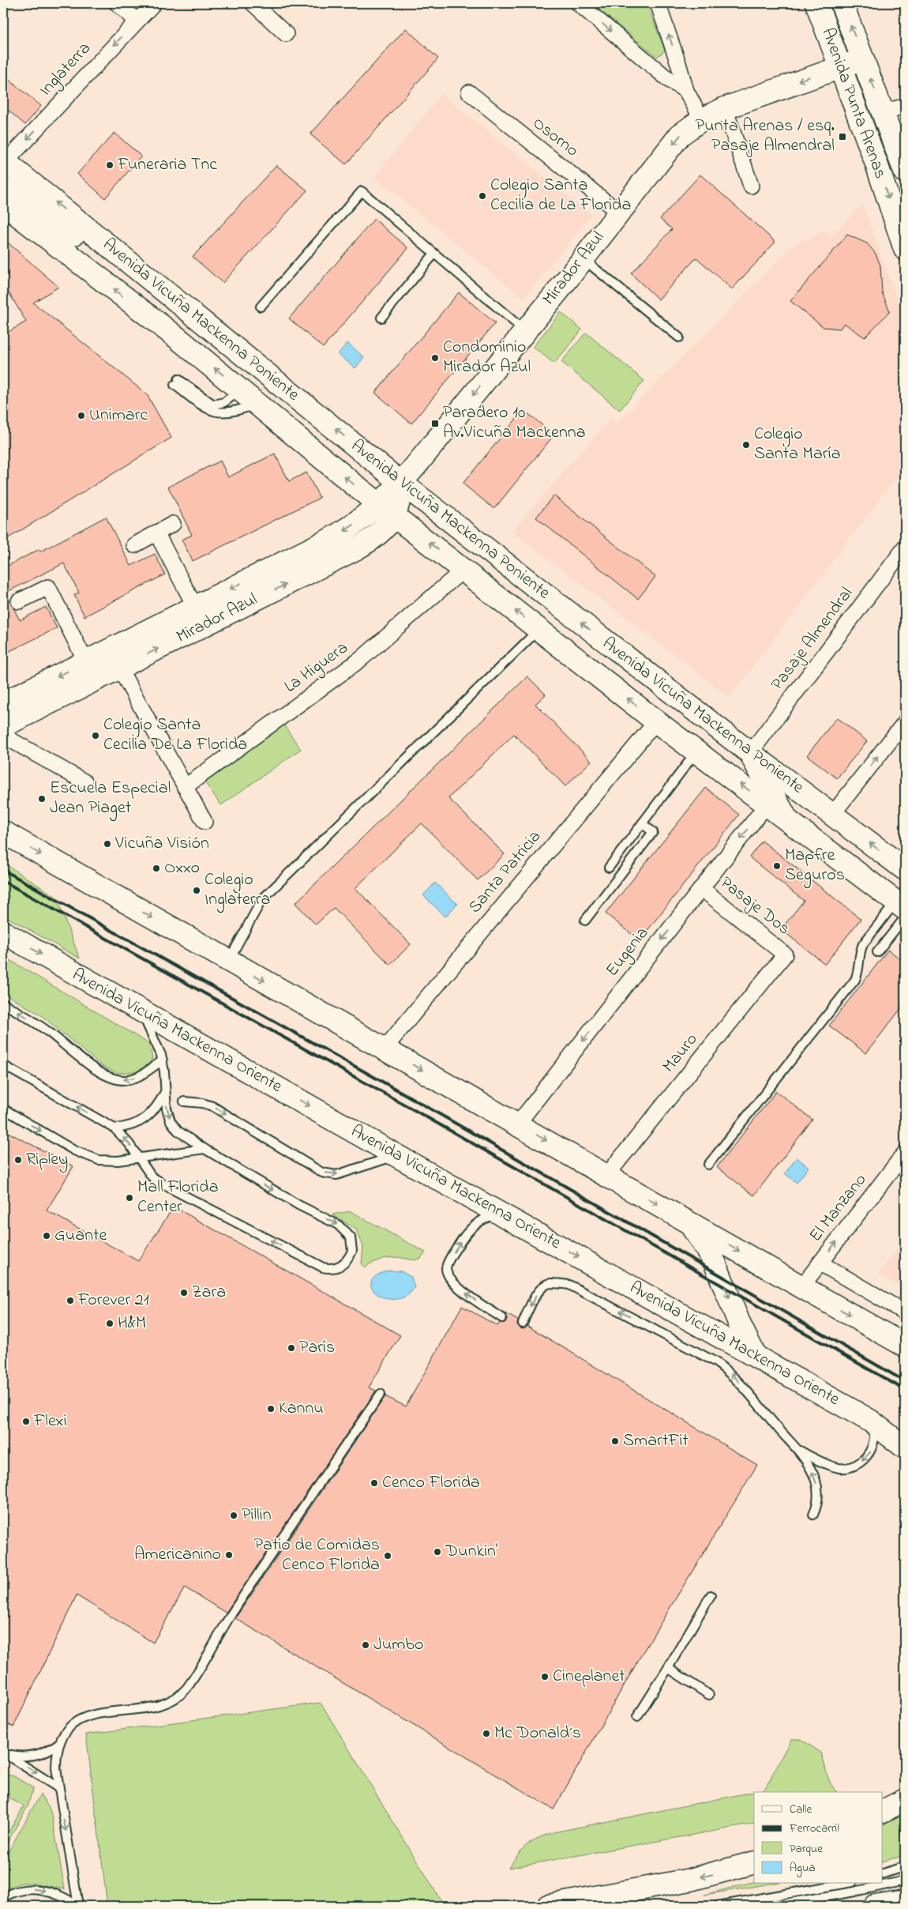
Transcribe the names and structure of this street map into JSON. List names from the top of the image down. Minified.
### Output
{"streets":{"main road":["Avenida Punta Arenas","Mirador Azul","Avenida Vicuña Mackenna Poniente","Avenida Vicuña Mackenna Oriente"],"street":["Inglaterra","Osorno","Pasaje Almendral","La Higuera","Santa Patricia","Pasaje Dos","Eugenia","Mauro","El Manzano"]},"crossings":[["Inglaterra","Avenida Vicuña Mackenna Poniente"],["Avenida Punta Arenas","Mirador Azul"],["Osorno","Mirador Azul"],["Mirador Azul","Avenida Vicuña Mackenna Poniente"],["Avenida Vicuña Mackenna Poniente","Pasaje Almendral"],["Avenida Vicuña Mackenna Poniente","La Higuera"],["Avenida Vicuña Mackenna Poniente","Santa Patricia"],["Avenida Vicuña Mackenna Poniente","Eugenia"],["Pasaje Dos","Eugenia"],["Pasaje Dos","Mauro"]],"one_way":["Inglaterra","Avenida Vicuña Mackenna Poniente","Eugenia","El Manzano"],"places":{"transit":["Punta Arenas / esq. Pasaje Almendral","Paradero 10 Av.Vicuña Mackenna"],"other":["Funeraria Tnc","Colegio Santa Cecilia de La Florida","Condominio Mirador Azul","Unimarc","Colegio Santa María","Colegio Santa Cecilia De La Florida","Escuela Especial Jean Piaget","Vicuña Visión","Mapfre Seguros","Oxxo","Colegio Inglaterra","Ripley","Mall Florida Center","Guante","Zara","Forever 21","H&M","París","Kannu","Flexi","SmartFit","Cenco Florida","Pillin","Dunkin'","Americanino","Patio de Comidas Cenco Florida","Jumbo","Cineplanet","Mc Donald´s"]},"legend":["Calle","Ferrocarril","Parque","Agua"]}
